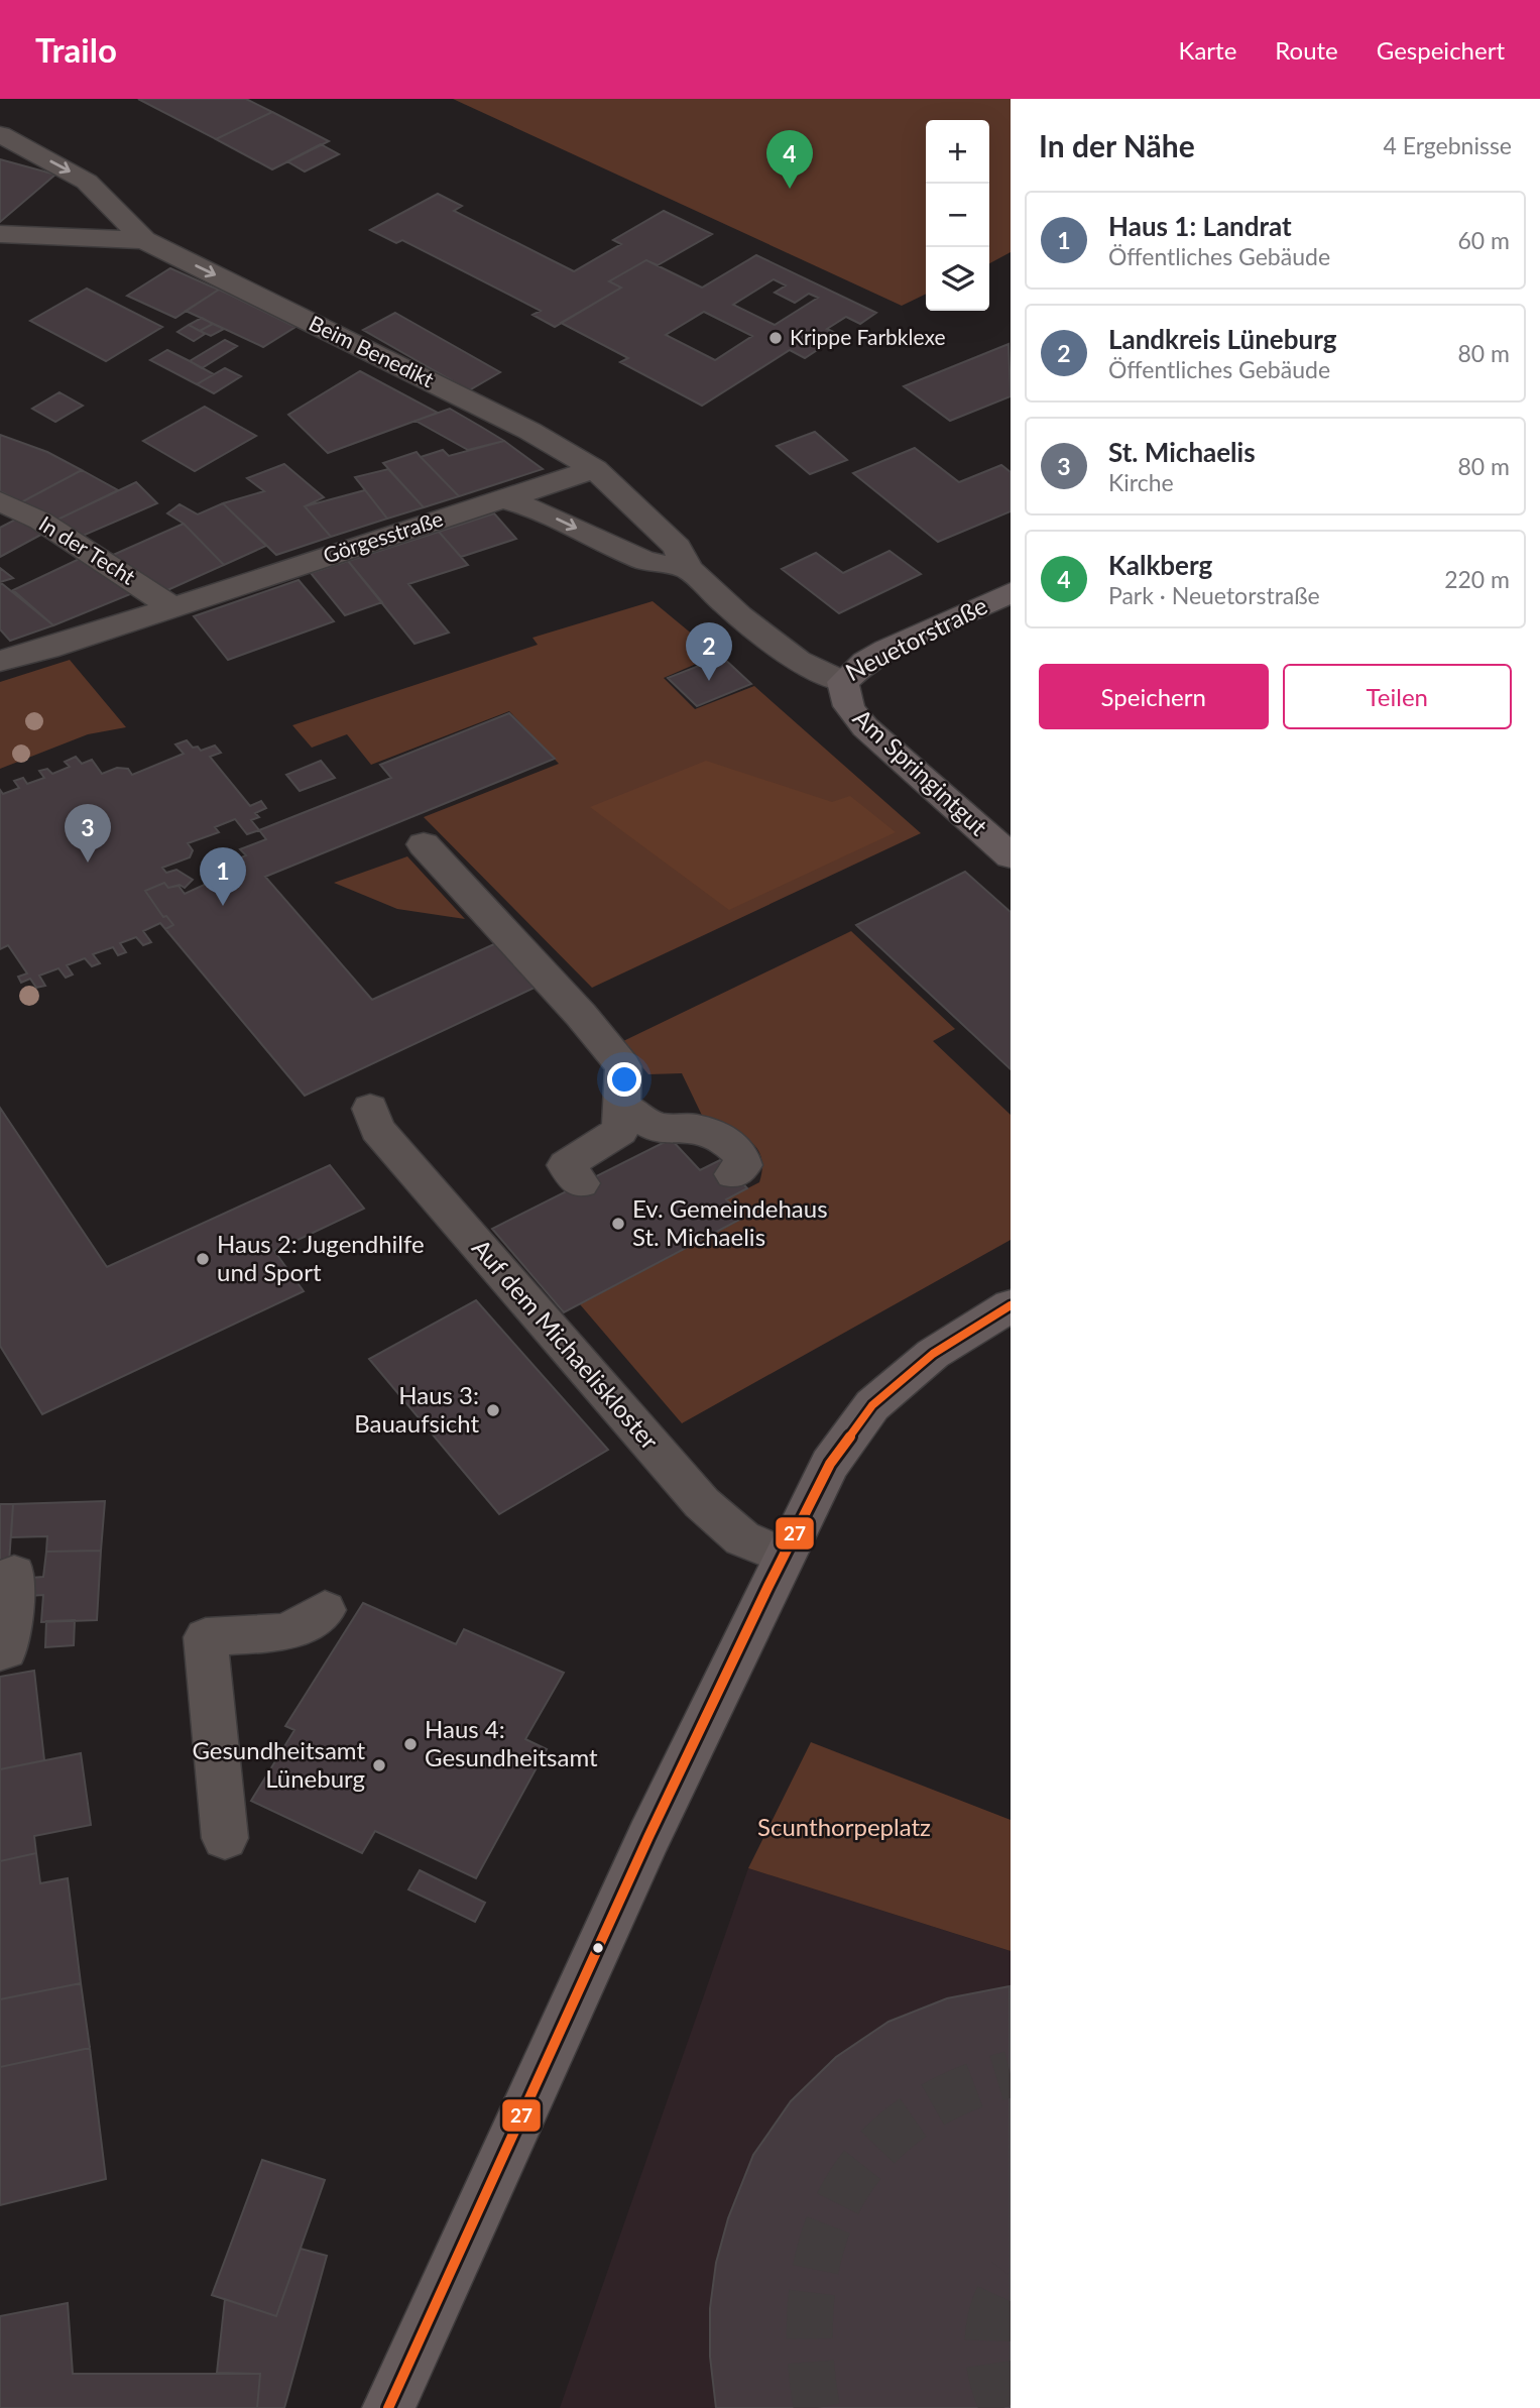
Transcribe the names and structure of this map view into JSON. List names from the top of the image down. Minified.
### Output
{"streets":{"main road":["Neuetorstraße","Am Springintgut"],"street":["Beim Benedikt","Görgesstraße","In der Techt","Auf dem Michaeliskloster"]},"crossings":[["Beim Benedikt","Görgesstraße"],["Beim Benedikt","Neuetorstraße"],["Görgesstraße","In der Techt"],["Görgesstraße","Neuetorstraße"],["Neuetorstraße","Am Springintgut"]],"one_way":["Beim Benedikt"],"parks":["Scunthorpeplatz"],"places":["Krippe Farbklexe","Ev. Gemeindehaus St. Michaelis","Haus 2: Jugendhilfe und Sport","Haus 3: Bauaufsicht","Haus 4: Gesundheitsamt","Gesundheitsamt Lüneburg"],"lines":["transit line 27"],"page":{"header":"Trailo","nav":["Karte","Route","Gespeichert"],"heading":["In der Nähe","4 Ergebnisse"],"map_buttons":["+","−"],"pins":["4","2","3","1"],"list":[{"mark":"1","name":"Haus 1: Landrat","note":"Öffentliches Gebäude","value":"60 m"},{"mark":"2","name":"Landkreis Lüneburg","note":"Öffentliches Gebäude","value":"80 m"},{"mark":"3","name":"St. Michaelis","note":"Kirche","value":"80 m"},{"mark":"4","name":"Kalkberg","note":"Park · Neuetorstraße","value":"220 m"}],"buttons":["Speichern","Teilen"]}}
